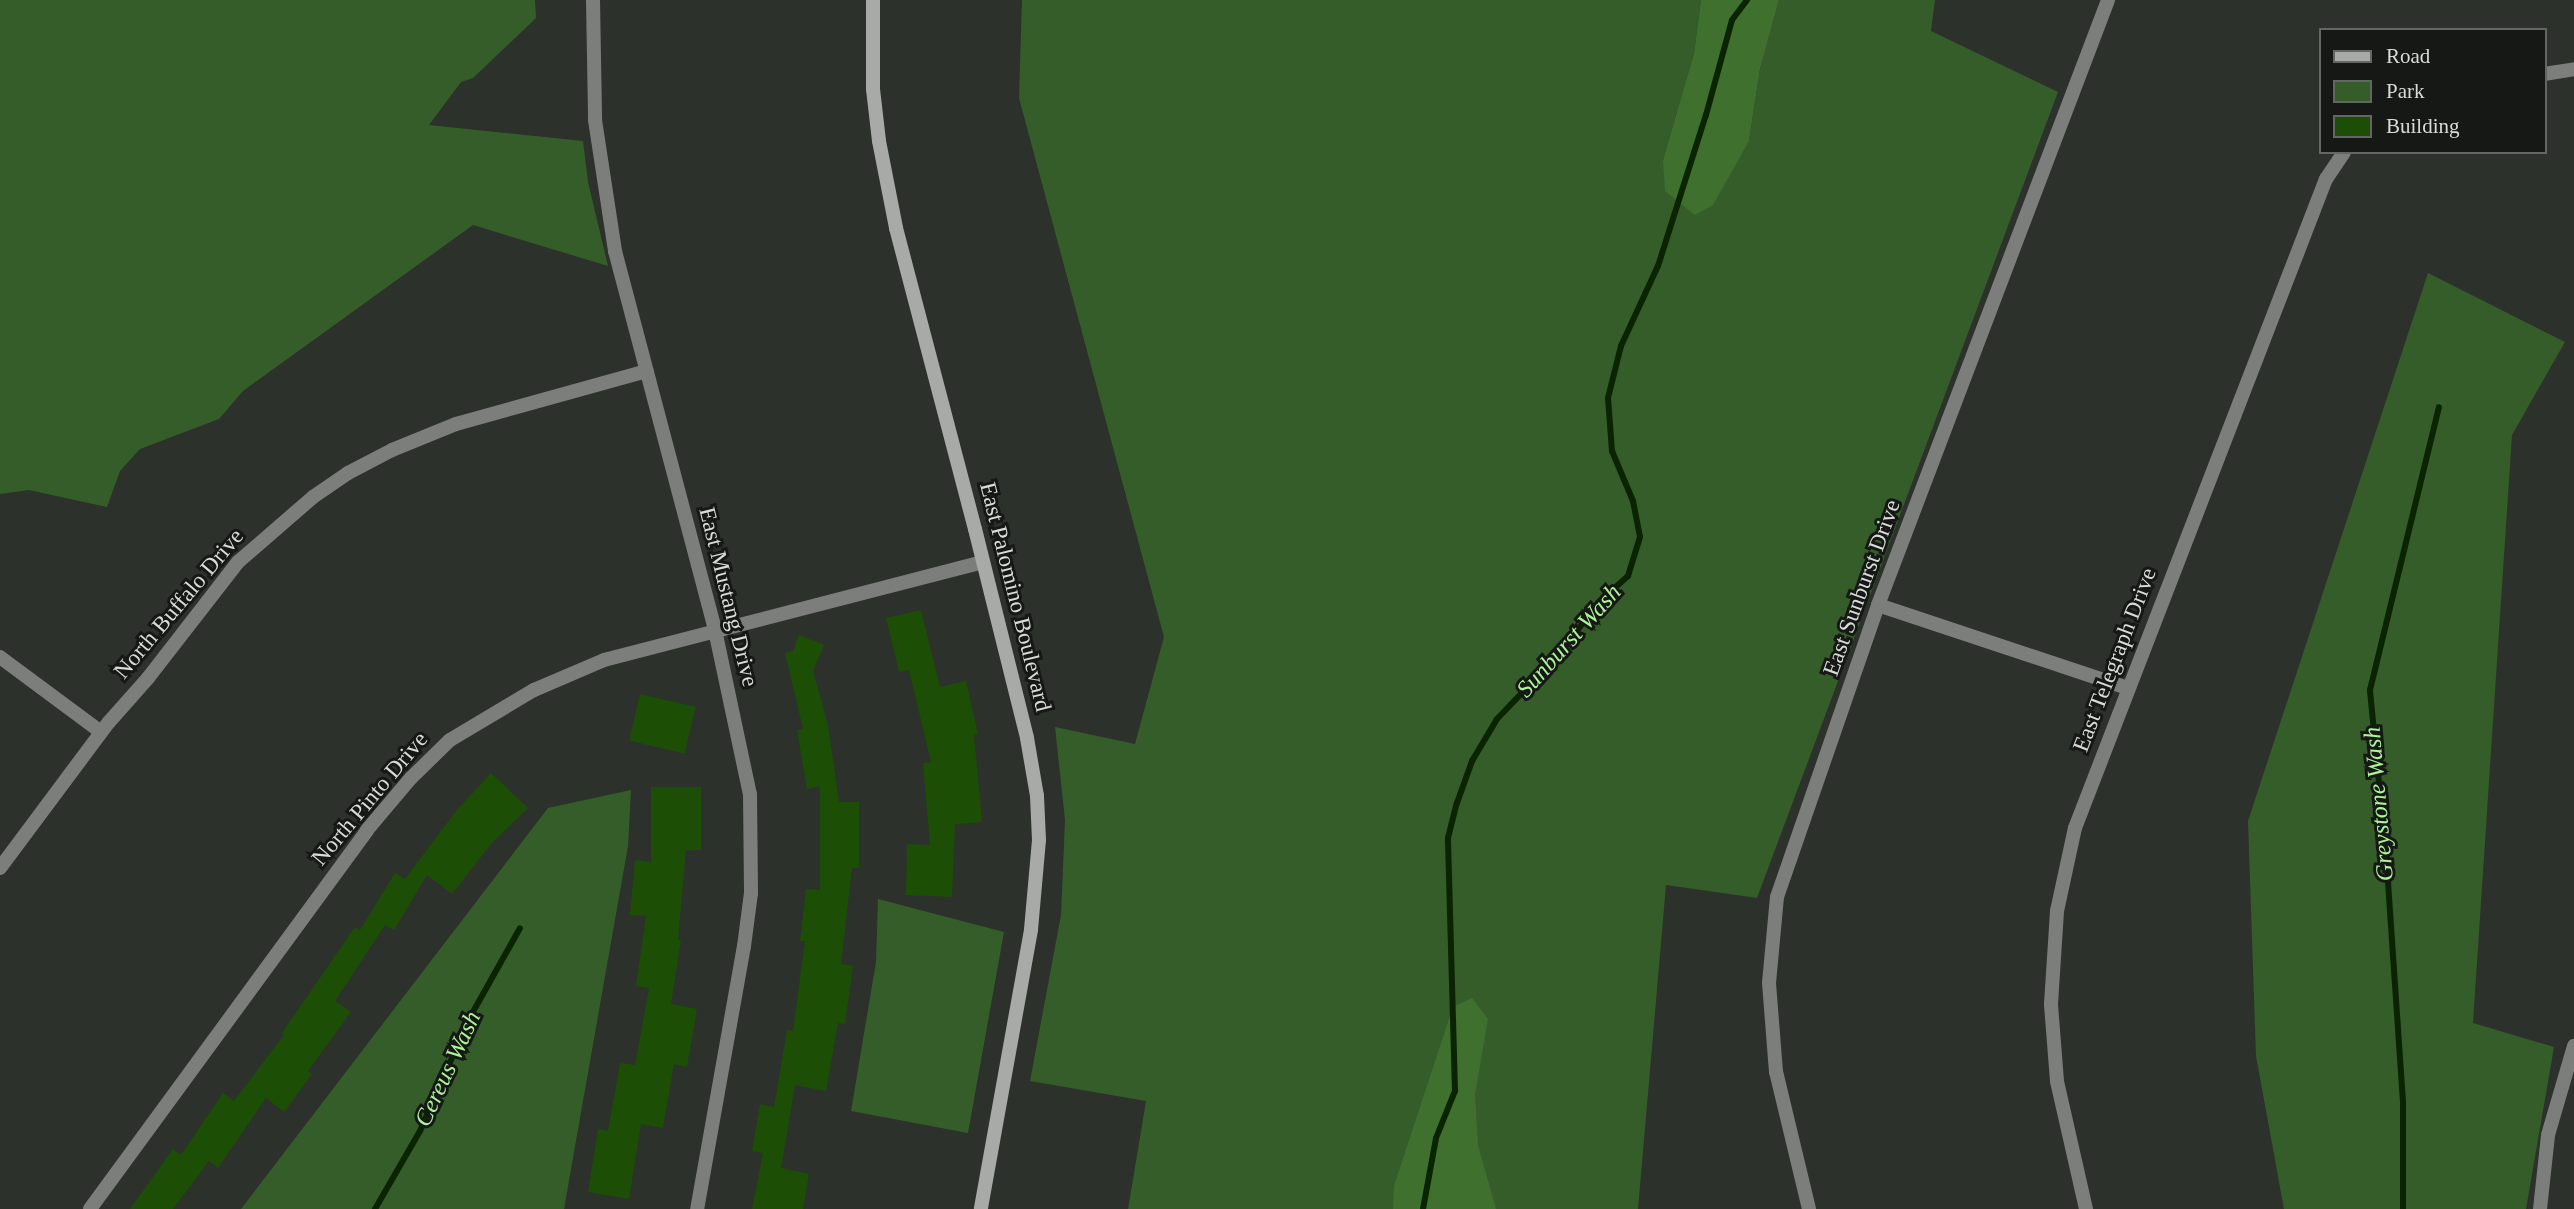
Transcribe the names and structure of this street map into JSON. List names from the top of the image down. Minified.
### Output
{"streets":{"street":["East Sunburst Drive","East Mustang Drive","East Palomino Boulevard","North Buffalo Drive","East Telegraph Drive","North Pinto Drive"]},"crossings":[["East Mustang Drive","North Buffalo Drive"],["East Mustang Drive","North Pinto Drive"],["East Palomino Boulevard","North Pinto Drive"]],"water":["Sunburst Wash","Greystone Wash","Cereus Wash"],"legend":["Road","Park","Building"]}
